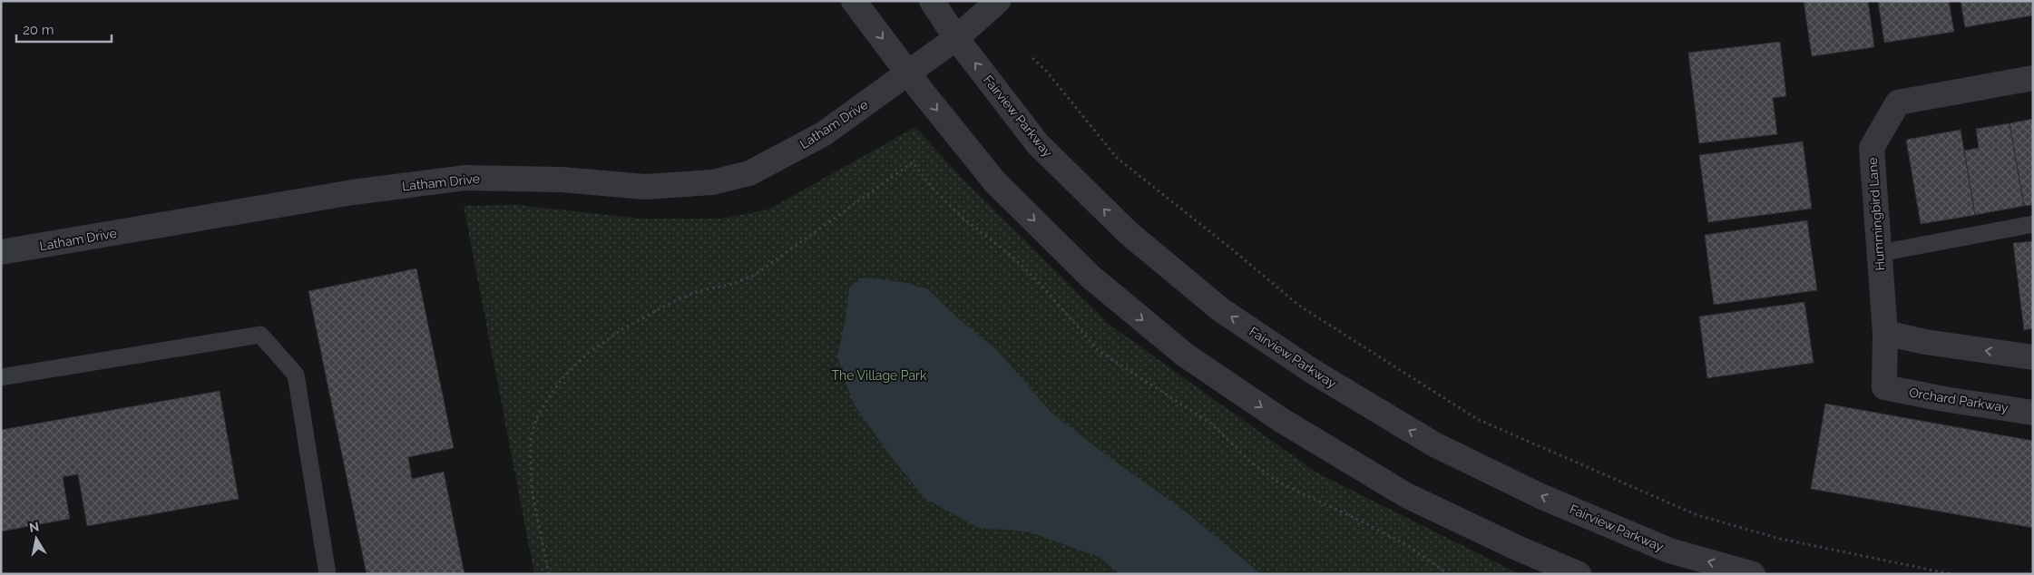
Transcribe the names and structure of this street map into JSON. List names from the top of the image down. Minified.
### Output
{"streets":{"street":["Fairview Parkway","Latham Drive","Hummingbird Lane","Orchard Parkway"]},"crossings":[["Fairview Parkway","Latham Drive"],["Hummingbird Lane","Orchard Parkway"]],"parks":["The Village Park"],"scale_bar":"20 m","north":"top"}
